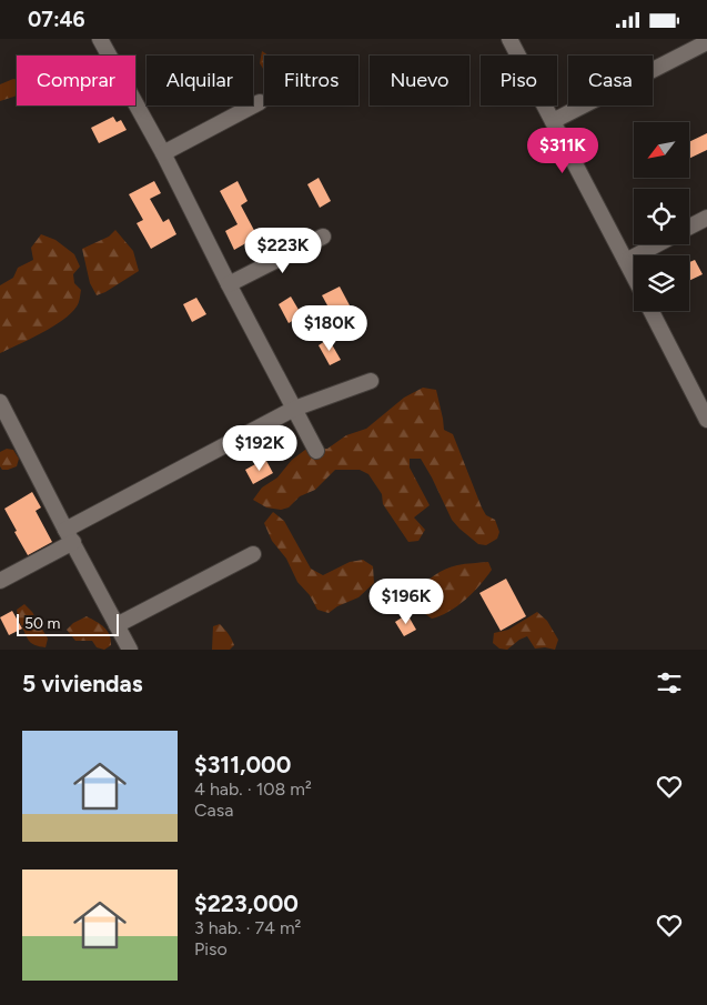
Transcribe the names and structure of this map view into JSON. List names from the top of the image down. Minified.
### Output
{"scale_bar":"50 m","north":"bottom left","page":{"status":"07:46","chip":["Comprar","Alquilar","Filtros","Nuevo","Piso","Casa"],"price":["$311K","$223K","$180K","$192K","$196K"],"scale":"50 m","heading":"5 viviendas","list":[{"name":"$311,000","note":"4 hab. · 108 m² · Casa"},{"name":"$223,000","note":"3 hab. · 74 m² · Piso"}]}}
